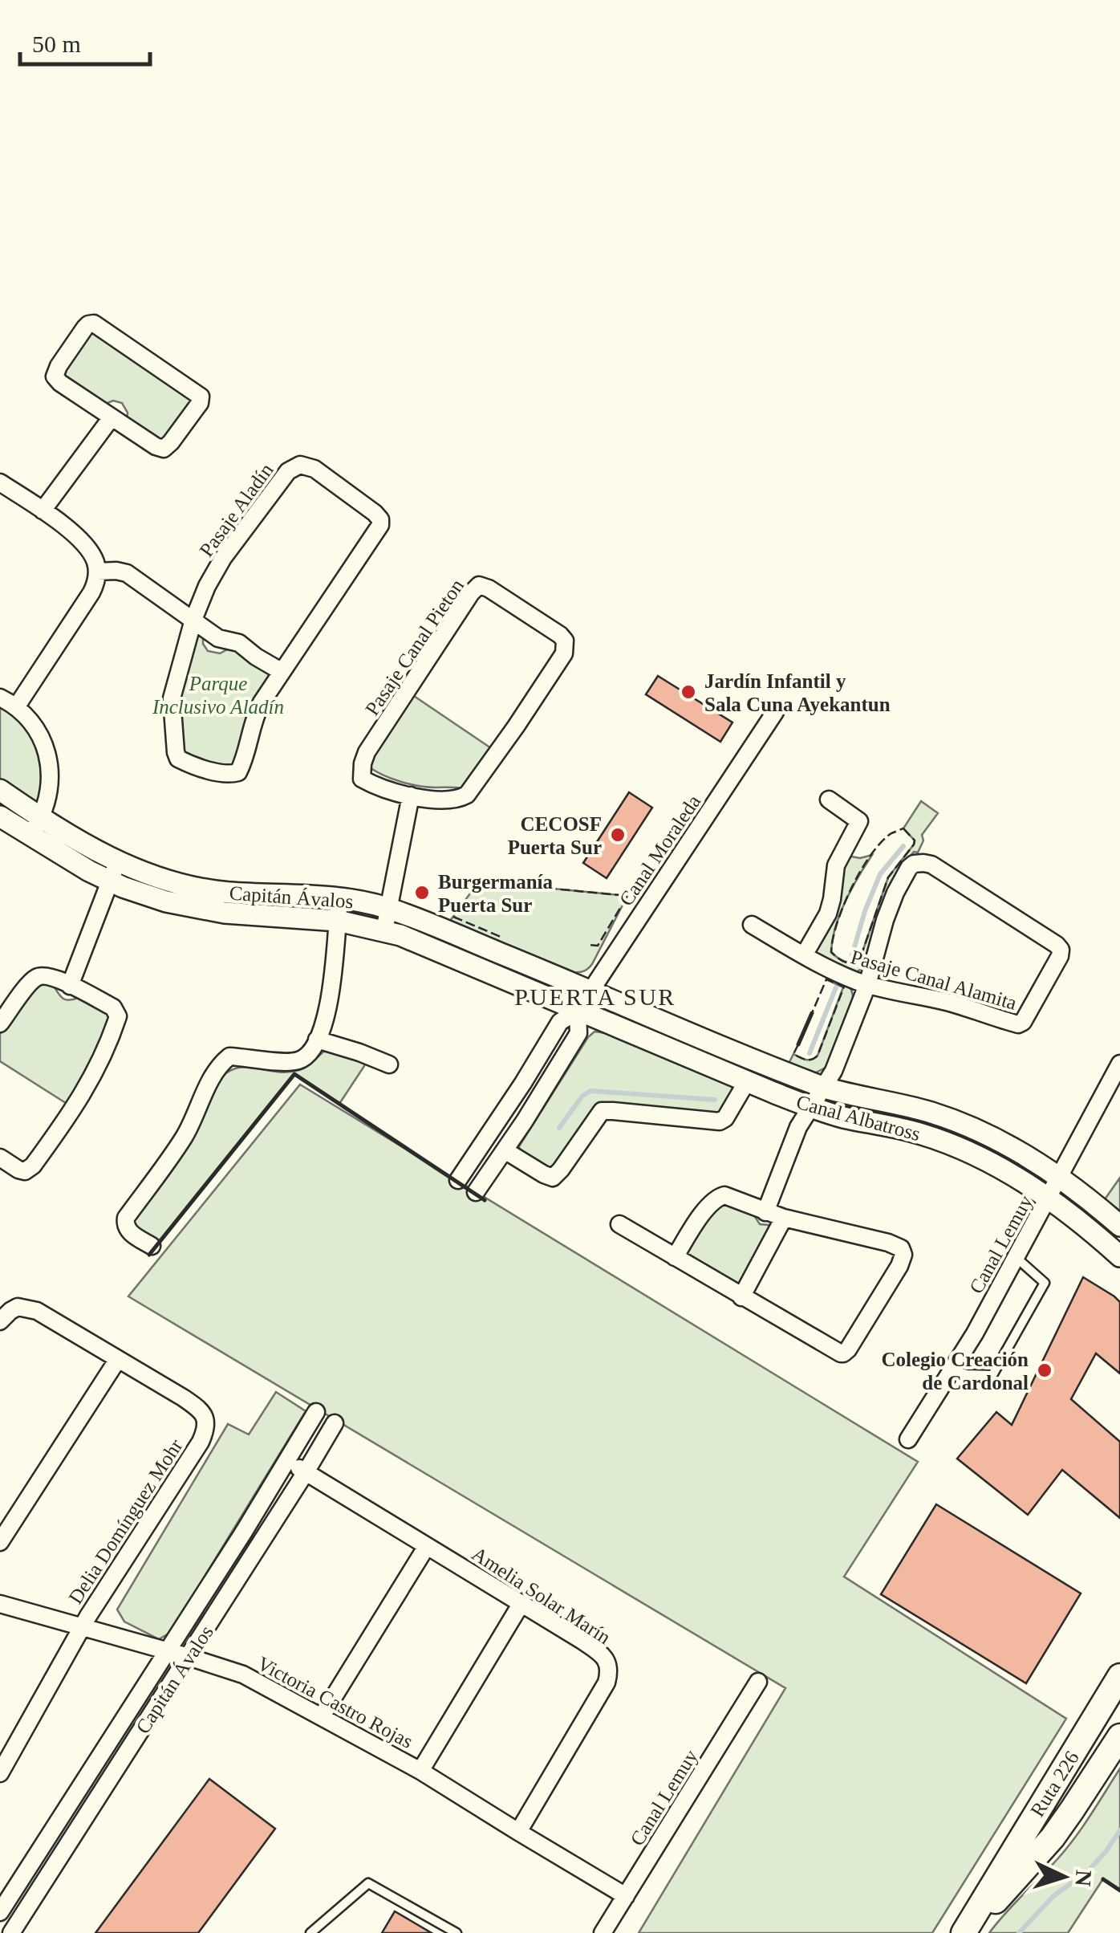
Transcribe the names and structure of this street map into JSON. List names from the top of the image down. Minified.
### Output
{"streets":{"main road":["Ruta 226"],"street":["Pasaje Aladín","Pasaje Canal Pieton","Canal Moraleda","Capitán Ávalos","Pasaje Canal Alamita","Canal Albatross","Canal Lemuy","Delia Domínguez Mohr","Amelia Solar Marín","Victoria Castro Rojas"]},"crossings":[["Canal Moraleda","Capitán Ávalos"],["Canal Moraleda","Canal Albatross"],["Capitán Ávalos","Canal Albatross"],["Capitán Ávalos","Amelia Solar Marín"],["Capitán Ávalos","Victoria Castro Rojas"],["Canal Albatross","Canal Lemuy"],["Canal Lemuy","Victoria Castro Rojas"],["Delia Domínguez Mohr","Victoria Castro Rojas"],["Amelia Solar Marín","Victoria Castro Rojas"]],"districts":["PUERTA SUR"],"parks":["Parque Inclusivo Aladín"],"places":["Jardín Infantil y Sala Cuna Ayekantun","CECOSF Puerta Sur","Burgermanía Puerta Sur","Colegio Creación de Cardonal"],"scale_bar":"50 m","north":"right"}
